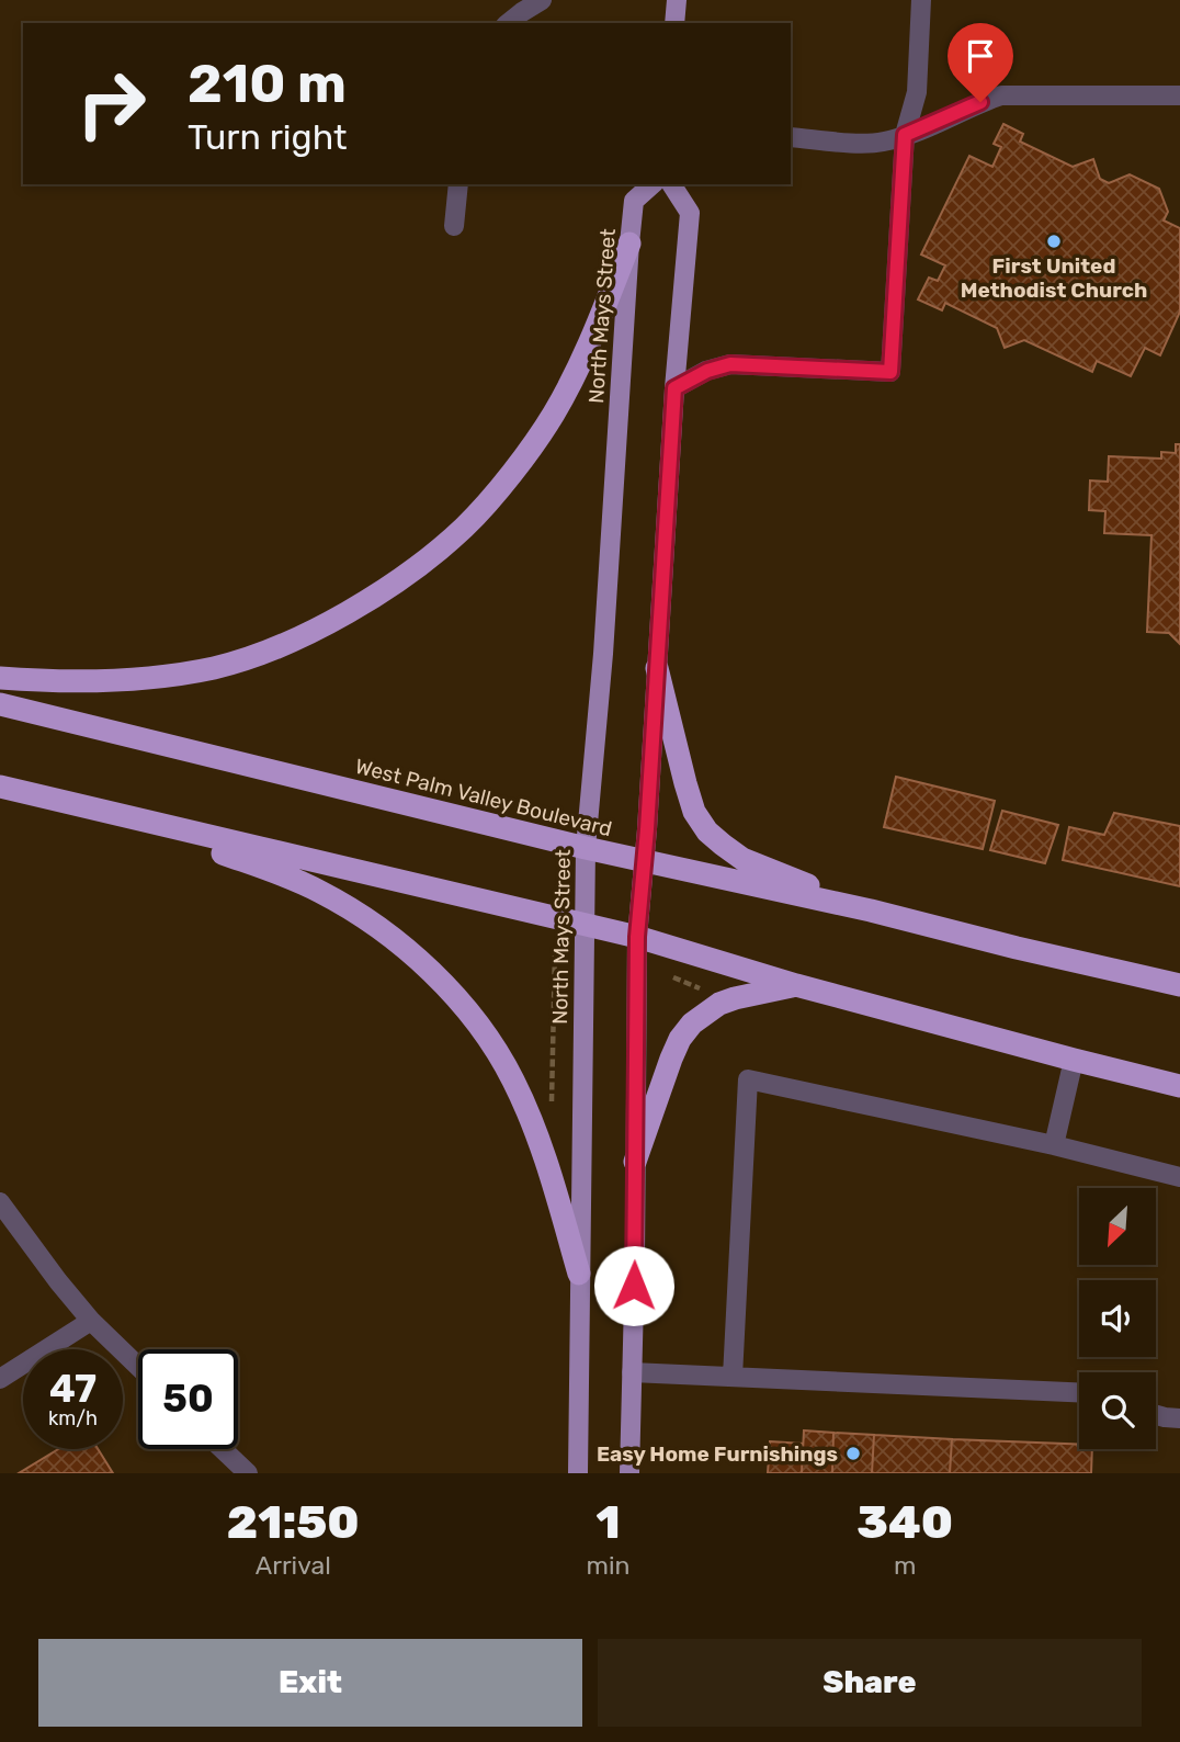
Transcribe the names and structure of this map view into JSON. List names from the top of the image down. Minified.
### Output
{"streets":{"highway":["West Palm Valley Boulevard"],"main road":["North Mays Street"]},"crossings":[["North Mays Street","West Palm Valley Boulevard"]],"places":["First United Methodist Church","Easy Home Furnishings"],"north":"bottom left","page":{"turn":["210 m","Turn right"],"speed":"47 km/h","limit":"50","eta":["21:50","Arrival","1","min","340","m"],"buttons":["Exit","Share"]}}
